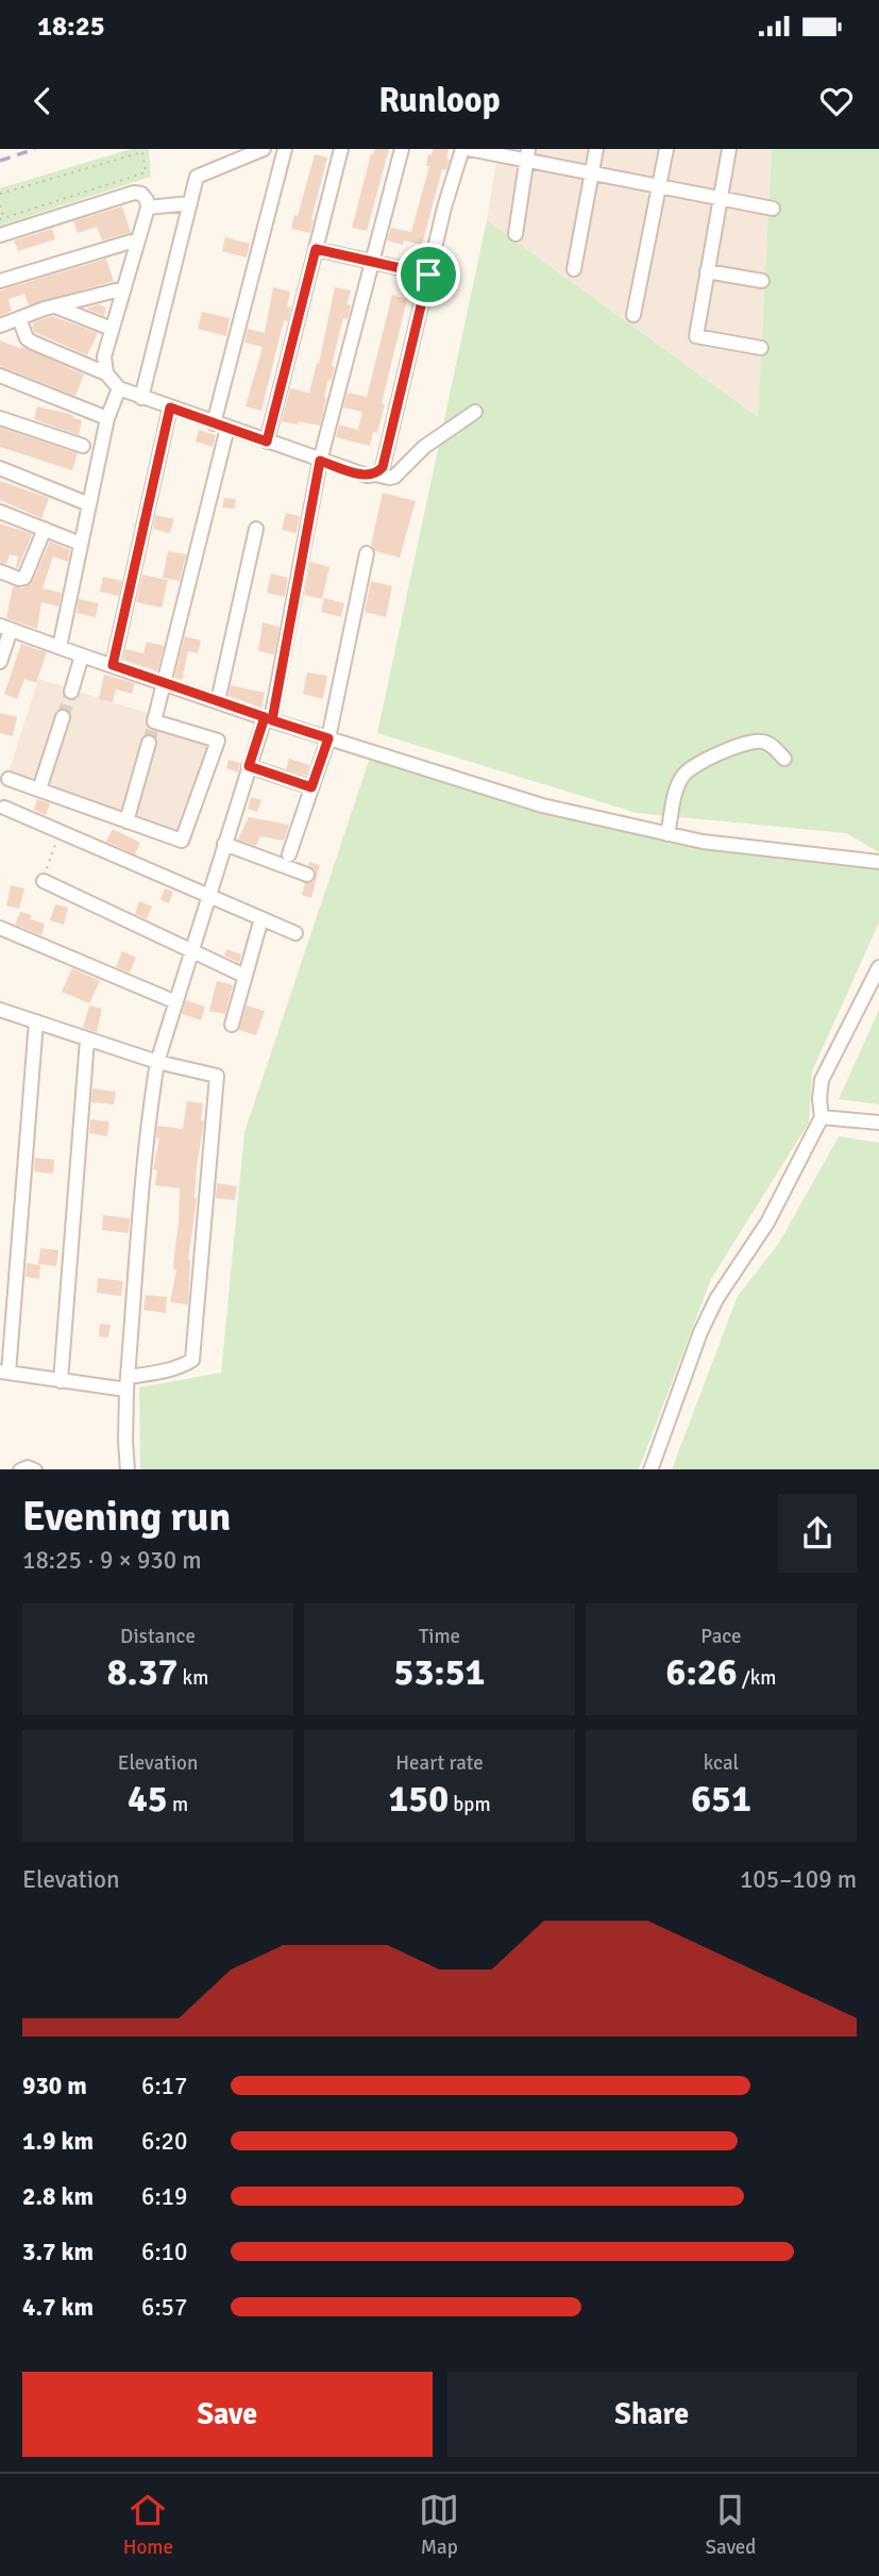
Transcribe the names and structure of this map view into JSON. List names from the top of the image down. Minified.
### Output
{"page":{"status":"18:25","header":"Runloop","heading":["Evening run","18:25 · 9 × 930 m"],"stats":[["Distance","8.37 km"],["Time","53:51"],["Pace","6:26 /km"],["Elevation","45 m"],["Heart rate","150 bpm"],["kcal","651"]],"chart":["Elevation","105–109 m"],"list":[{"name":"930 m","note":"6:17"},{"name":"1.9 km","note":"6:20"},{"name":"2.8 km","note":"6:19"},{"name":"3.7 km","note":"6:10"},{"name":"4.7 km","note":"6:57"}],"buttons":["Save","Share"],"tabs":["Home","Map","Saved"]}}
